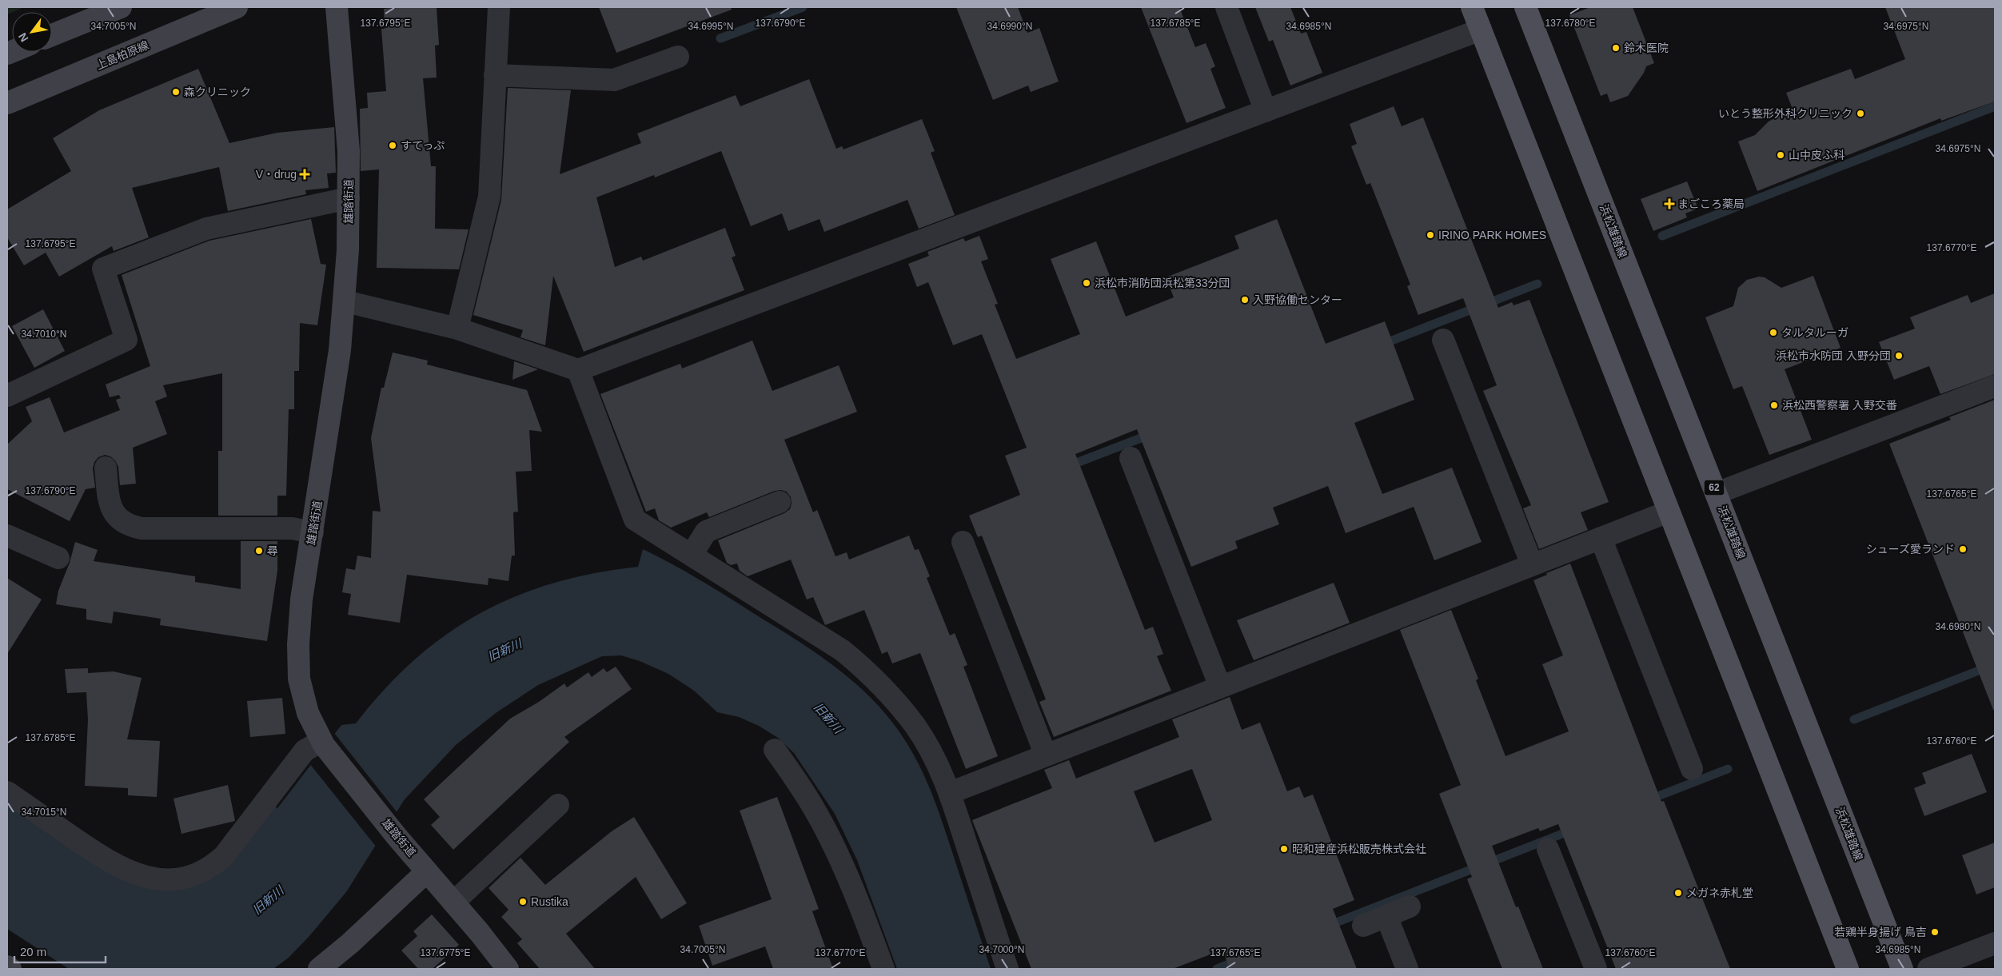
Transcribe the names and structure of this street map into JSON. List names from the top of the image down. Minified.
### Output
{"streets":{"main road":["浜松雄踏線","62"],"street":["上島柏原線","雄踏街道"]},"water":["旧新川"],"places":{"other":["鈴木医院","森クリニック","いとう整形外科クリニック","すてっぷ","山中皮ふ科","IRINO PARK HOMES","浜松市消防団浜松第33分団","入野協働センター","タルタルーガ","浜松市水防団 入野分団","浜松西警察署 入野交番","シューズ愛ランド","尋","昭和建産浜松販売株式会社","メガネ赤札堂","Rustika","若鶏半身揚げ 鳥吉"],"health":["V・drug","まごころ薬局"]},"scale_bar":"20 m","north":"bottom left","coordinates":["137.6795°E","137.6790°E","137.6785°E","137.6780°E","34.6975°N","34.7005°N","34.6995°N","34.6990°N","34.6985°N","137.6770°E","34.7010°N","137.6765°E","34.6980°N","137.6760°E","34.7015°N","34.7000°N","137.6775°E"]}
